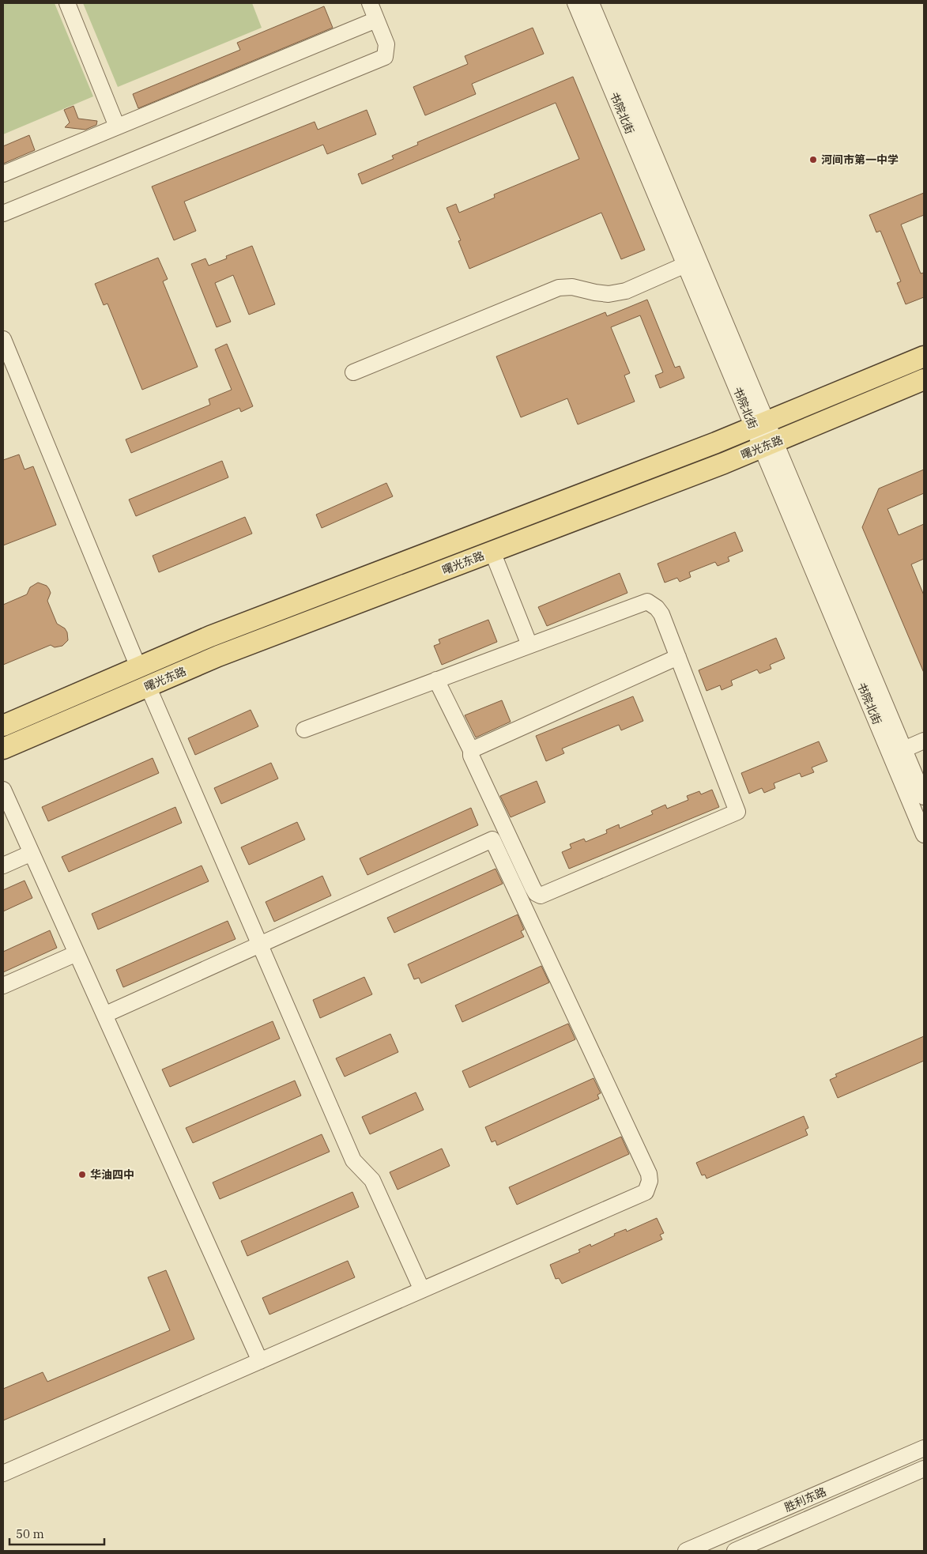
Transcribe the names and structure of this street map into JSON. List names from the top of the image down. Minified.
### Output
{"streets":{"main road":["曙光东路"],"street":["书院北街","胜利东路"]},"crossings":[["书院北街","曙光东路"]],"places":["河间市第一中学","华油四中"],"scale_bar":"50 m"}
